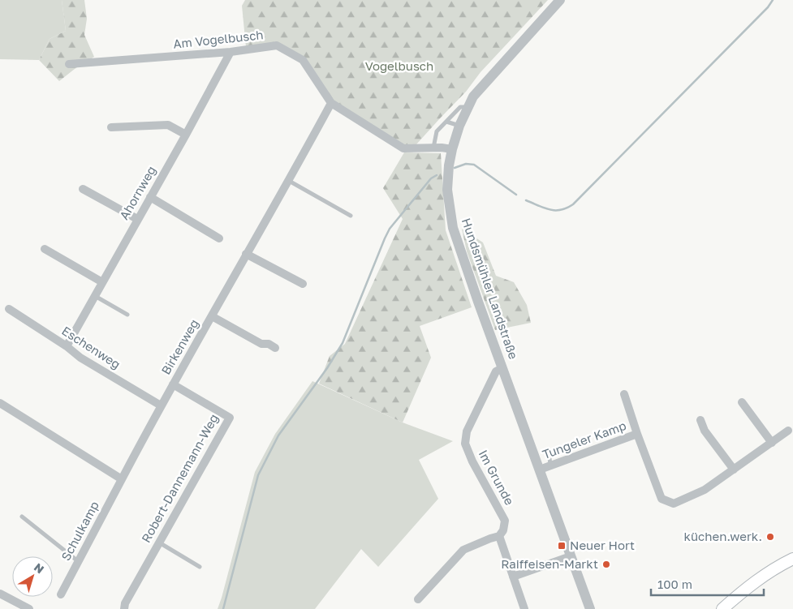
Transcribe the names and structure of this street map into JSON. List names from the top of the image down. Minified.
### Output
{"streets":{"street":["Am Vogelbusch","Ahornweg","Hundsmühler Landstraße","Birkenweg","Eschenweg","Tungeler Kamp","Im Grunde","Robert-Dannemann-Weg","Schulkamp"]},"crossings":[["Am Vogelbusch","Ahornweg"],["Am Vogelbusch","Hundsmühler Landstraße"],["Am Vogelbusch","Birkenweg"],["Ahornweg","Eschenweg"],["Hundsmühler Landstraße","Tungeler Kamp"],["Hundsmühler Landstraße","Im Grunde"],["Birkenweg","Eschenweg"],["Birkenweg","Robert-Dannemann-Weg"],["Birkenweg","Schulkamp"]],"parks":["Vogelbusch"],"places":{"other":["küchen.werk.","Raiffeisen-Markt"],"transit":["Neuer Hort"]},"scale_bar":"100 m","north":"top right"}
